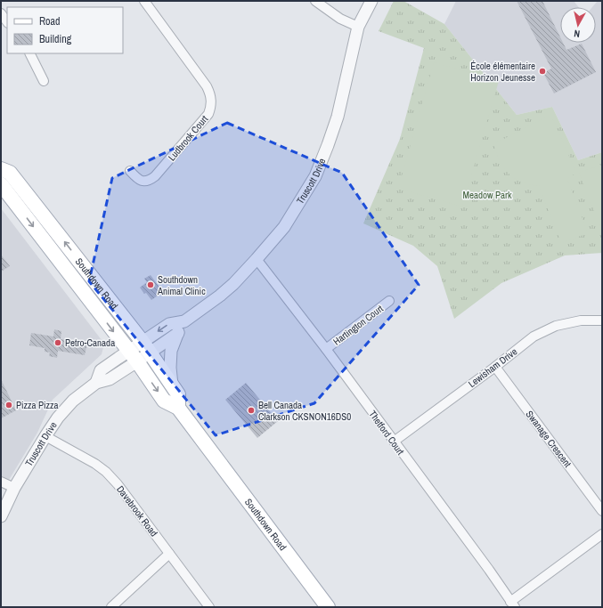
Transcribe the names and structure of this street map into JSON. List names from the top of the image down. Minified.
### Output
{"streets":{"main road":["Southdown Road"],"street":["Ludbrook Court","Truscott Drive","Hartington Court","Lewisham Drive","Thetford Court","Swanage Crescent","Davebrook Road"]},"crossings":[["Truscott Drive","Southdown Road"],["Truscott Drive","Thetford Court"],["Truscott Drive","Davebrook Road"],["Hartington Court","Thetford Court"],["Lewisham Drive","Thetford Court"],["Lewisham Drive","Swanage Crescent"]],"parks":["Meadow Park"],"places":["École élémentaire Horizon Jeunesse","Southdown Animal Clinic","Petro-Canada","Pizza Pizza","Bell Canada Clarkson CKSNON16DS0"],"legend":["Road","Building"],"north":"bottom"}
